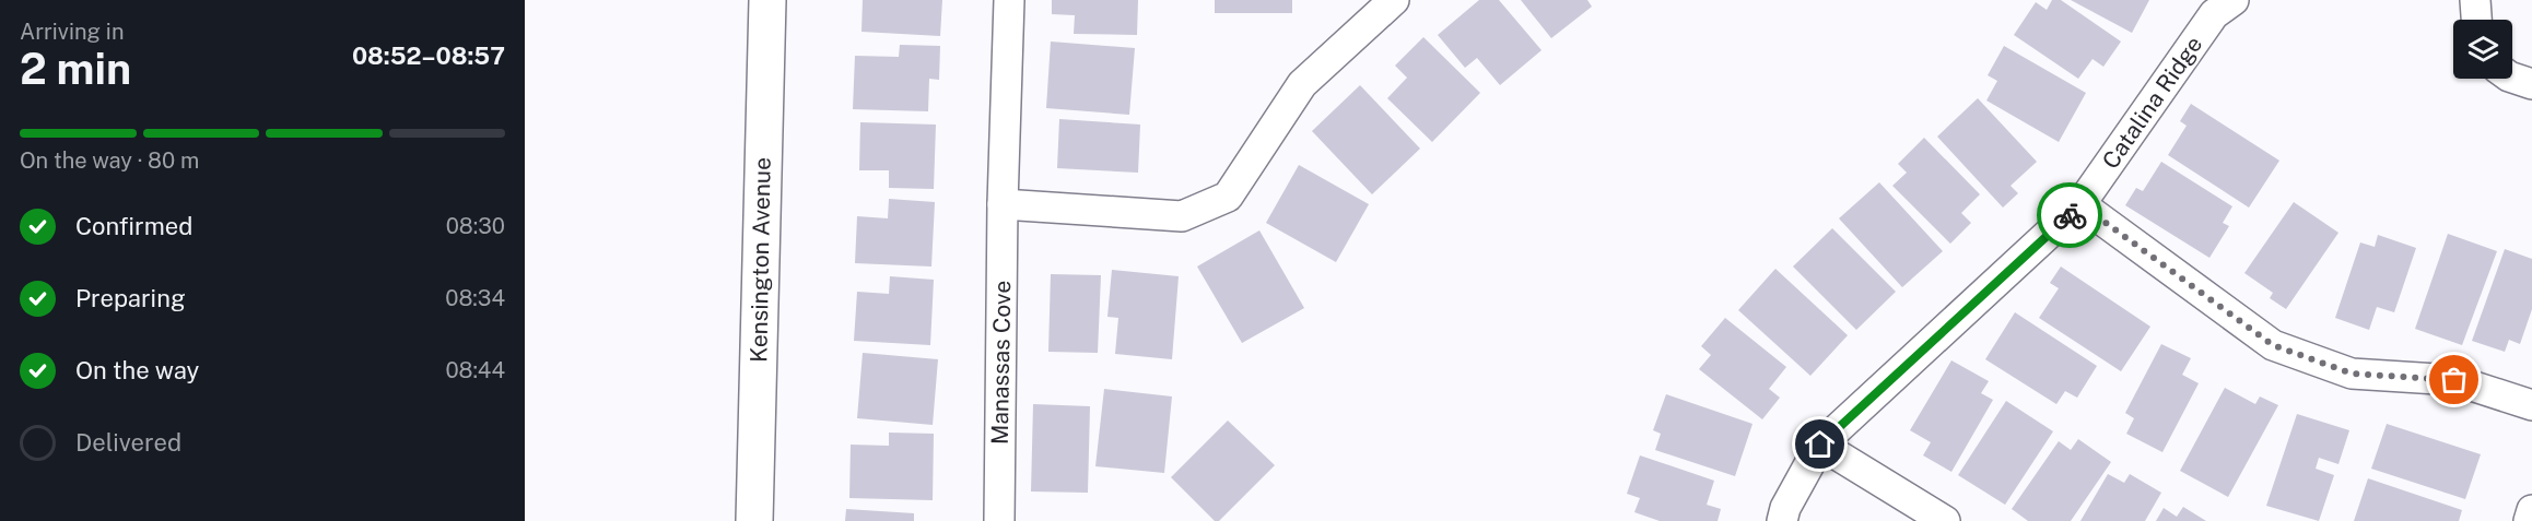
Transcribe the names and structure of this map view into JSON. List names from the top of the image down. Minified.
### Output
{"streets":{"street":["Catalina Ridge","Kensington Avenue","Manassas Cove"]},"page":{"heading":["2 min","Arriving in","08:52–08:57"],"bar":"On the way · 80 m","list":[["Confirmed","08:30"],["Preparing","08:34"],["On the way","08:44"],"Delivered"]}}
